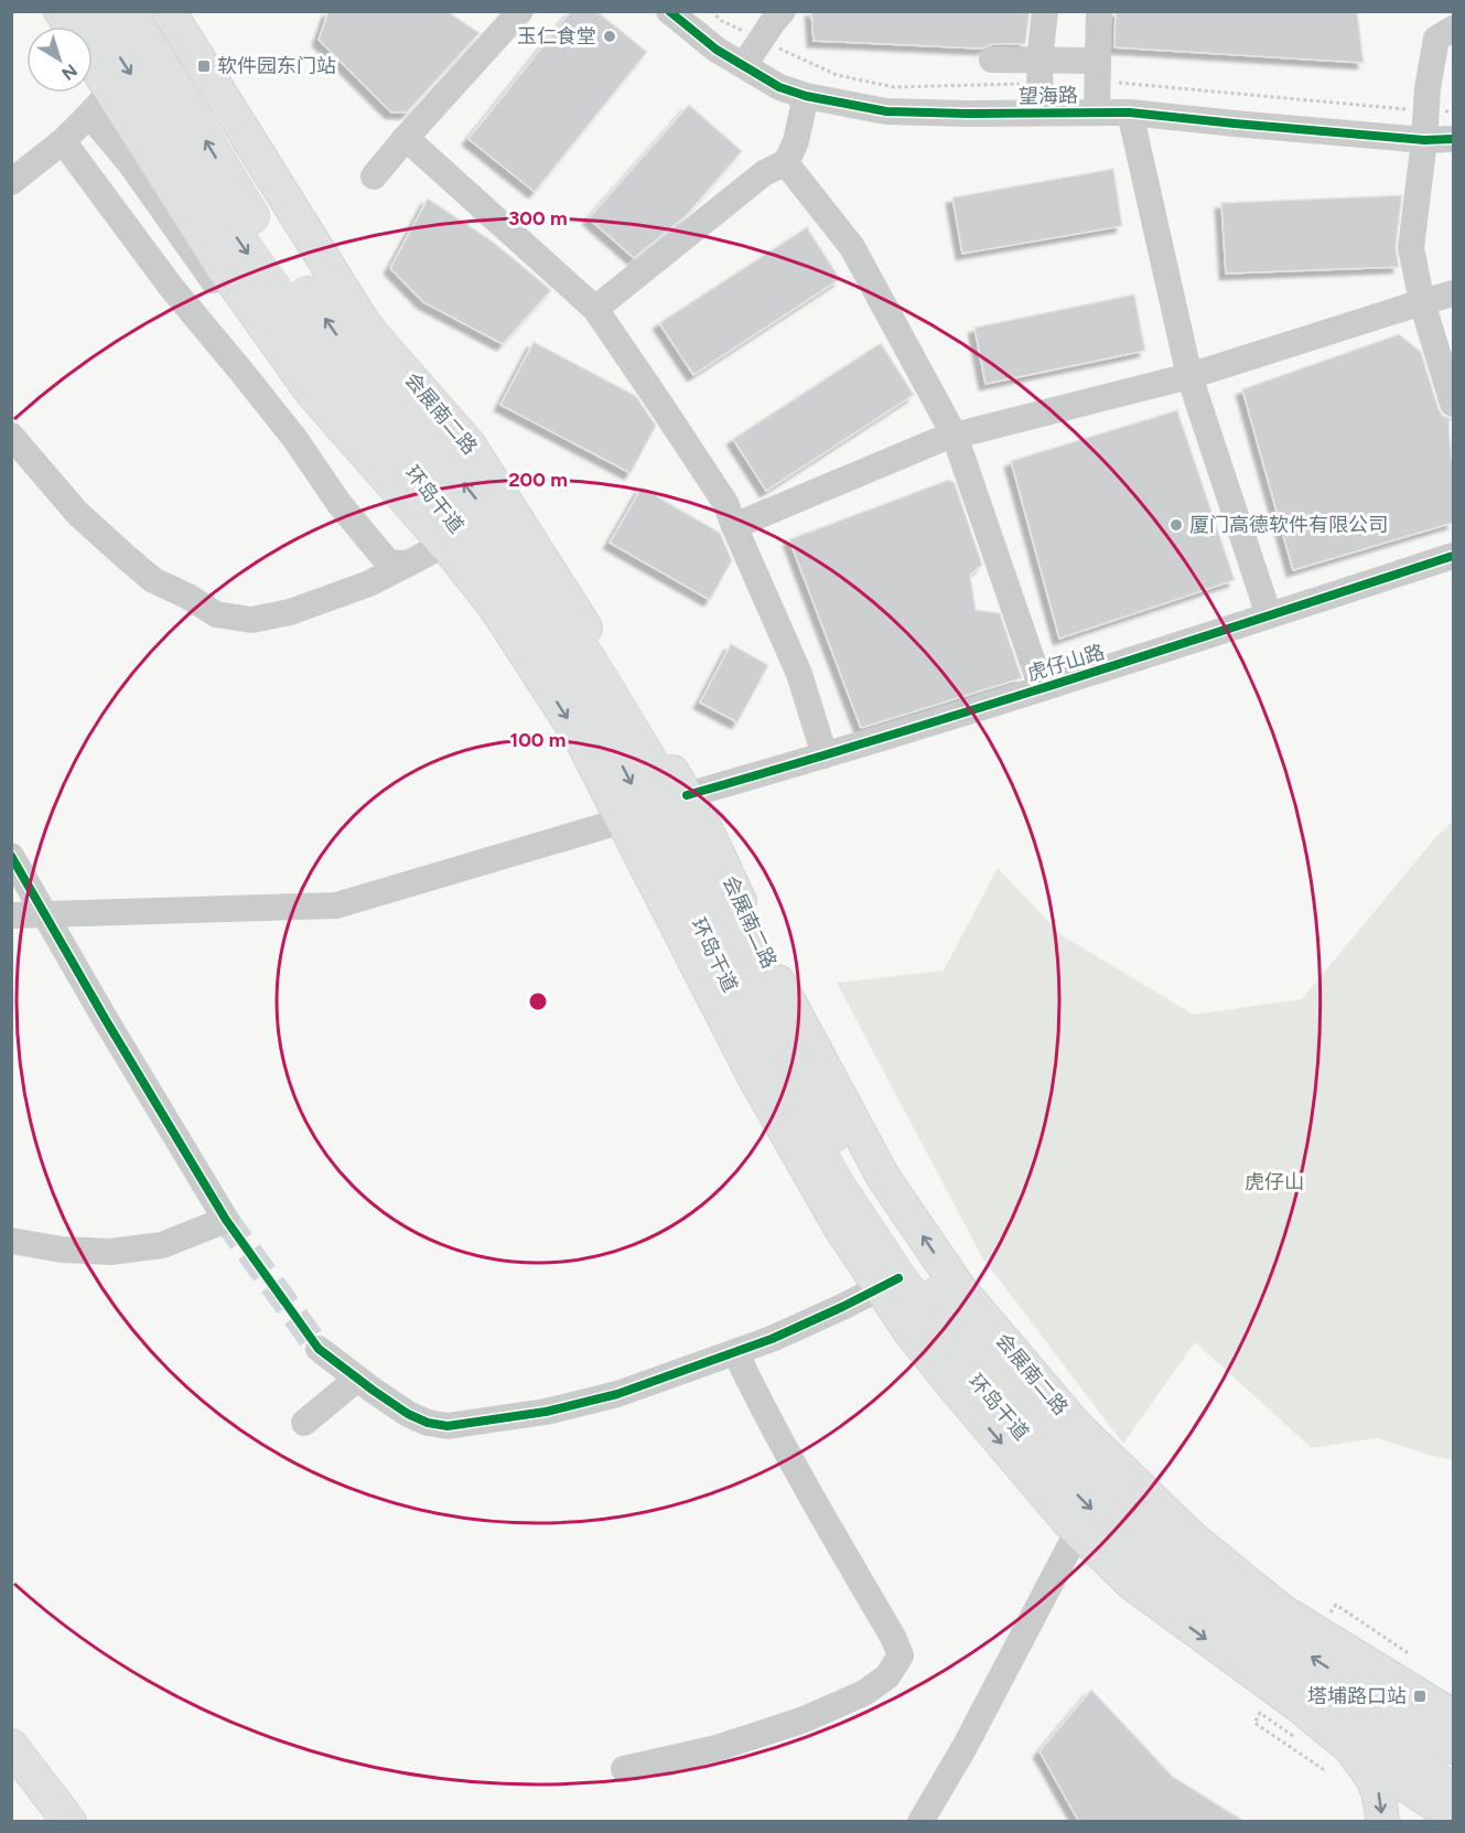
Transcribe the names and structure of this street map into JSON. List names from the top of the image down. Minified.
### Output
{"streets":{"highway":["环岛干道"],"main road":["会展南二路"],"street":["望海路","虎仔山路"]},"crossings":[["会展南二路","虎仔山路"]],"parks":["虎仔山"],"places":{"other":["玉仁食堂","厦门高德软件有限公司"],"transit":["软件园东门站","塔埔路口站"]},"north":"bottom right","rings":["300 m","200 m","100 m"]}
